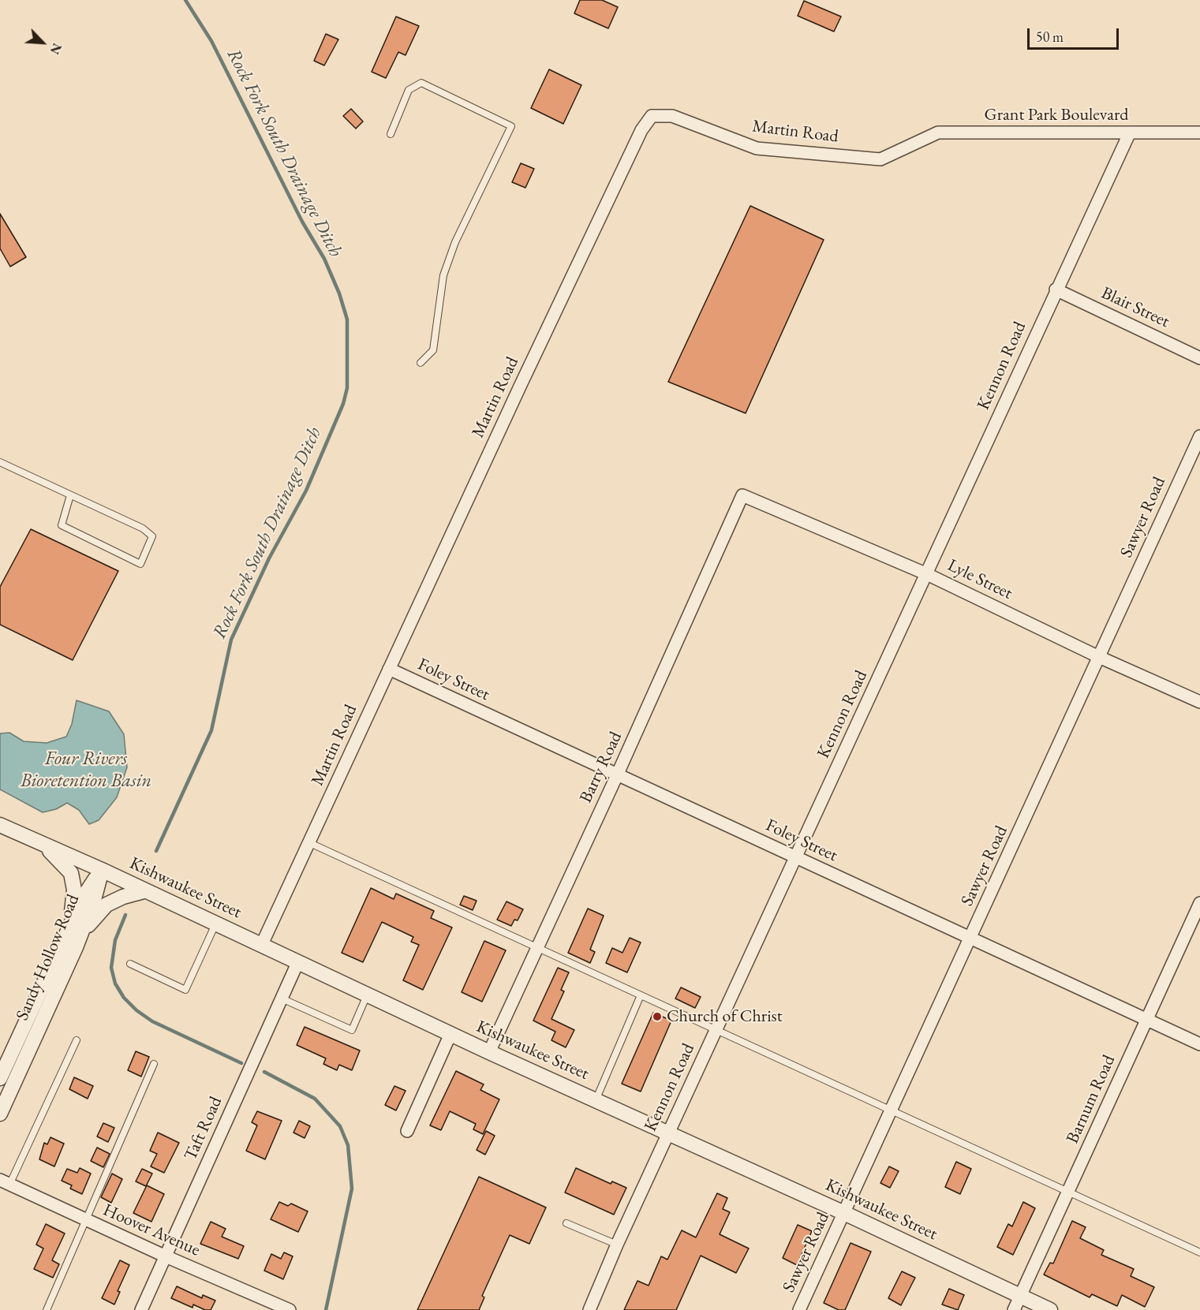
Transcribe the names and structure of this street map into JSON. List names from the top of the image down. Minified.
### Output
{"streets":{"street":["Grant Park Boulevard","Martin Road","Blair Street","Kennon Road","Sawyer Road","Lyle Street","Foley Street","Barry Road","Kishwaukee Street","Sandy Hollow Road","Barnum Road","Taft Road","Hoover Avenue"]},"crossings":[["Grant Park Boulevard","Martin Road"],["Grant Park Boulevard","Kennon Road"],["Martin Road","Foley Street"],["Martin Road","Kishwaukee Street"],["Blair Street","Kennon Road"],["Kennon Road","Lyle Street"],["Kennon Road","Foley Street"],["Kennon Road","Kishwaukee Street"],["Sawyer Road","Lyle Street"],["Sawyer Road","Foley Street"],["Sawyer Road","Kishwaukee Street"],["Lyle Street","Barry Road"],["Foley Street","Barry Road"],["Foley Street","Barnum Road"],["Barry Road","Kishwaukee Street"],["Kishwaukee Street","Sandy Hollow Road"],["Kishwaukee Street","Barnum Road"],["Kishwaukee Street","Taft Road"],["Taft Road","Hoover Avenue"]],"water":["Rock Fork South Drainage Ditch","Four Rivers Bioretention Basin"],"places":["Church of Christ"],"scale_bar":"50 m","north":"bottom right"}
